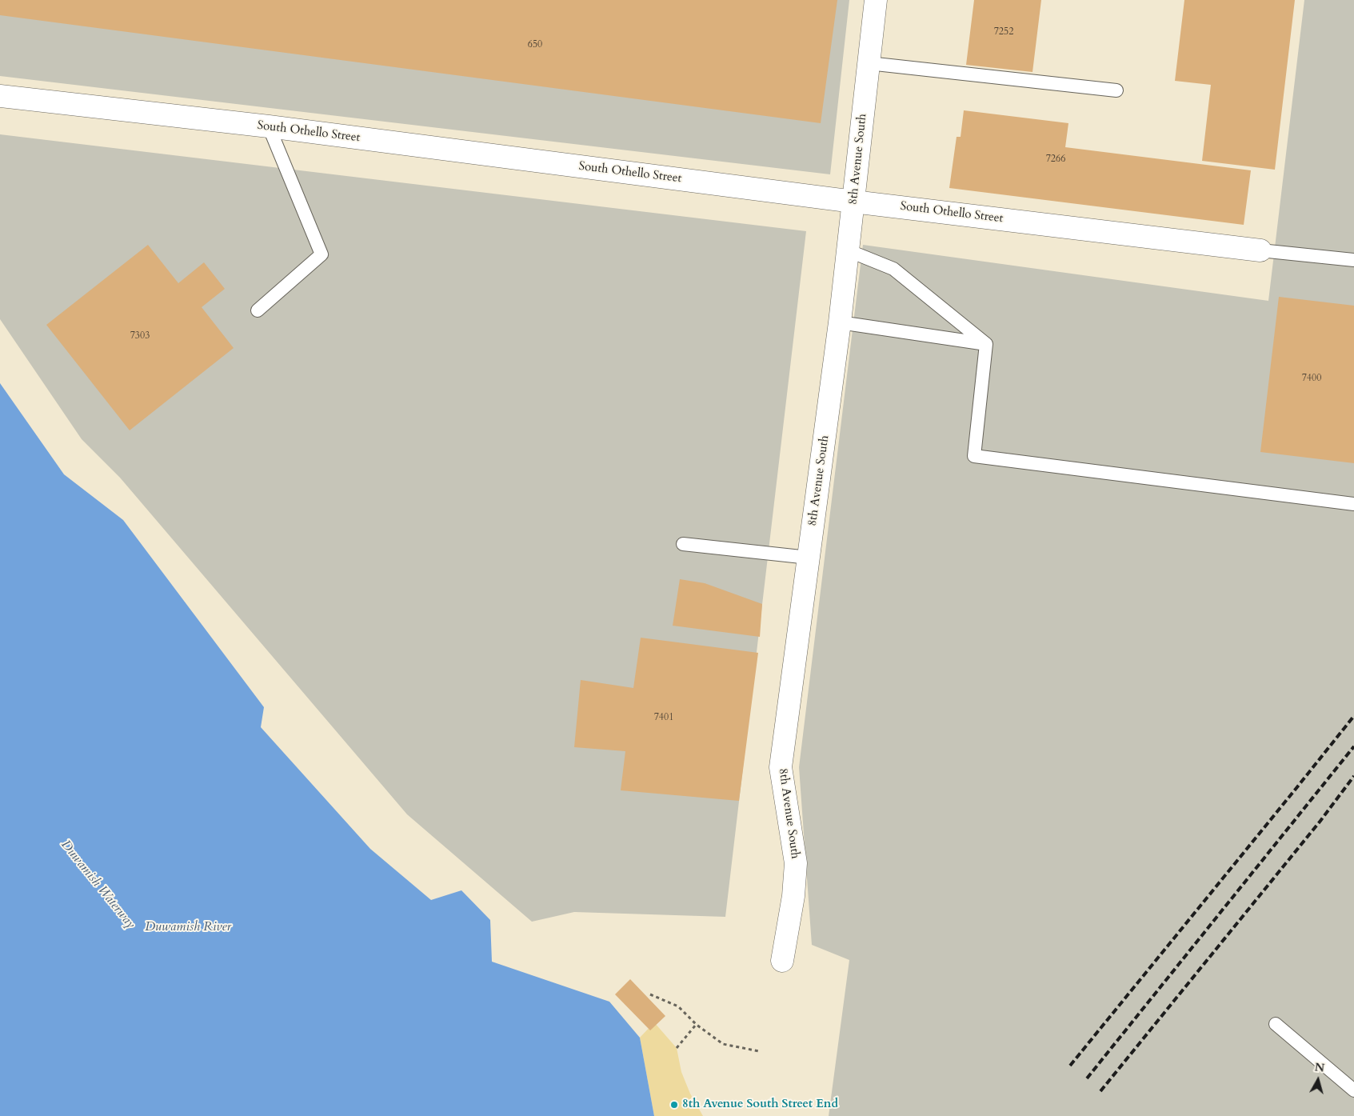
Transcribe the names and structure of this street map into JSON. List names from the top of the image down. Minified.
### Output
{"streets":{"street":["South Othello Street","8th Avenue South"]},"crossings":[["South Othello Street","8th Avenue South"]],"water":["Duwamish Waterway","Duwamish River"],"places":["8th Avenue South Street End"],"house_numbers":["7252","650","7266","7303","7400","7401"],"north":"top"}
